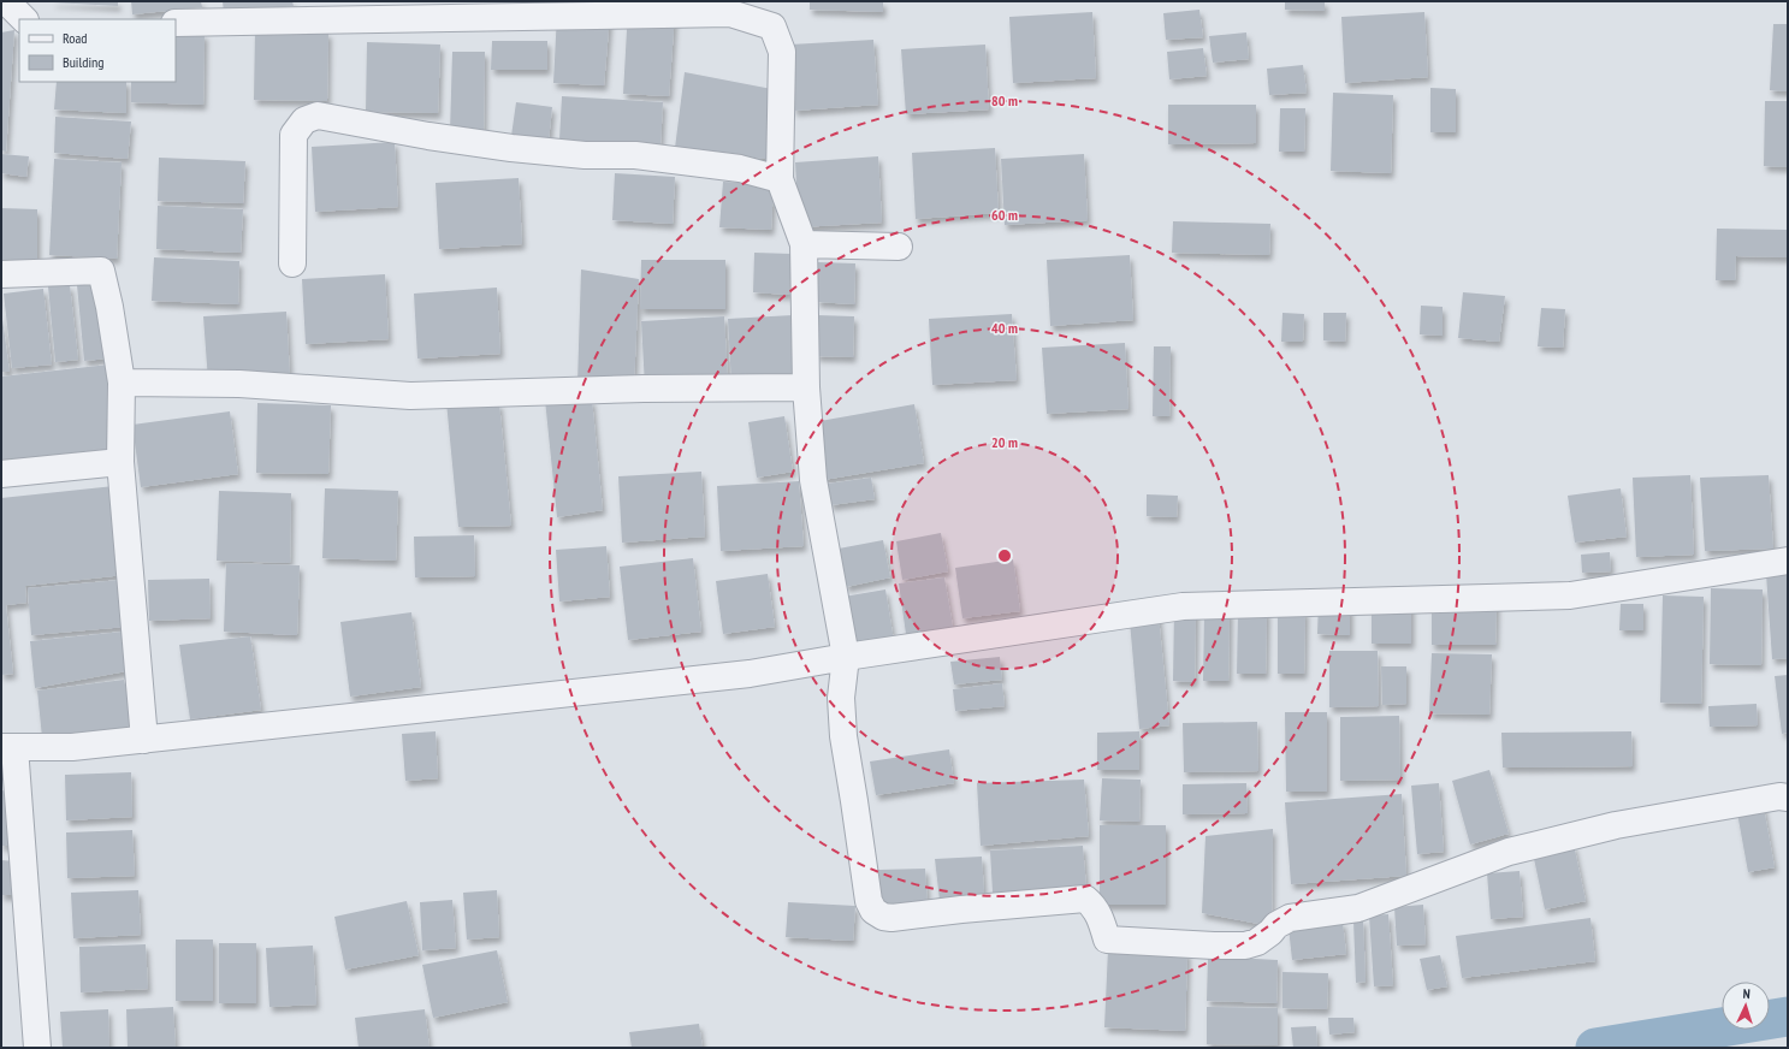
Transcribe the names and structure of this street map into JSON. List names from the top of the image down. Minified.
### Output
{"legend":["Road","Building"],"north":"top","rings":["80 m","60 m","40 m","20 m"]}
